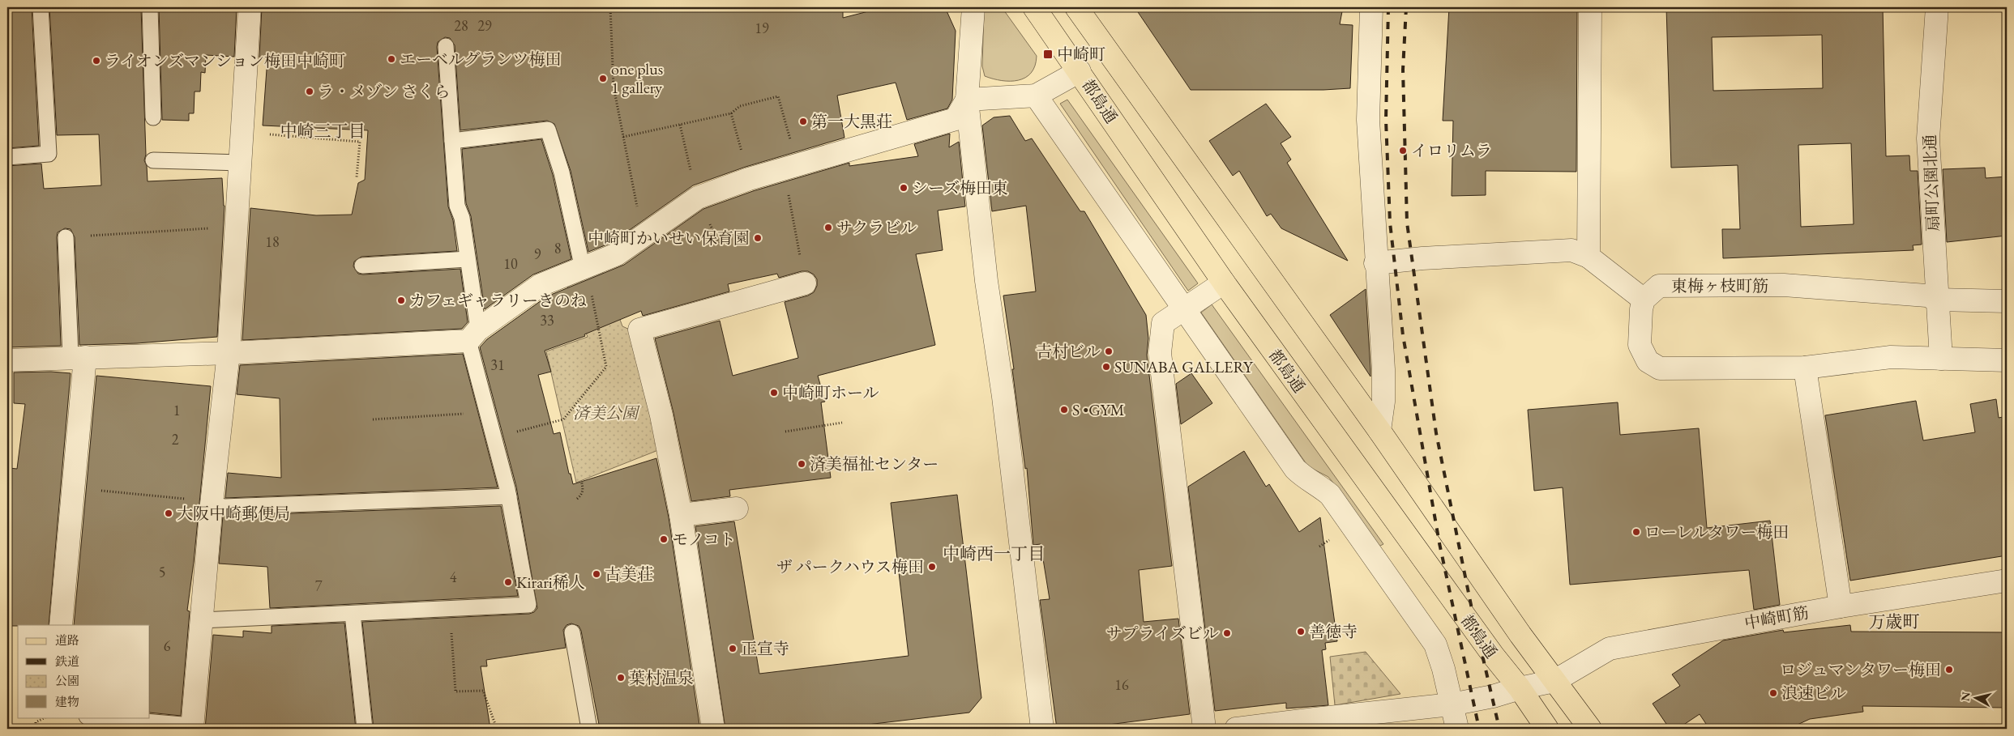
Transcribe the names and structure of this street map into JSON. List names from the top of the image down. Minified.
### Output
{"streets":{"main road":["都島通"],"street":["扇町公園北通","東梅ヶ枝町筋","中崎町筋"]},"crossings":[["都島通","中崎町筋"],["扇町公園北通","東梅ヶ枝町筋"]],"districts":["中崎三丁目","中崎西一丁目","万歳町"],"parks":["済美公園"],"places":{"transit":["中崎町"],"other":["エーベルグランツ梅田","ライオンズマンション梅田中崎町","one plus 1 gallery","ラ・メゾン さくら","第一大黒荘","イロリムラ","シーズ梅田東","サクラビル","中崎町かいせい保育園","カフェギャラリーきのね","𠮷村ビル","SUNABA GALLERY","中崎町ホール","S •GYM","済美福祉センター","大阪中崎郵便局","ローレルタワー梅田","モノコト","ザ パークハウス梅田","古美荘","Kirari稀人","善徳寺","サプライズビル","正宣寺","ロジュマンタワー梅田","葉村温泉","浪速ビル"]},"house_numbers":["28","29","19","18","8","9","10","33","31","1","2","5","4","7","6","16"],"legend":["道路","鉄道","公園","建物"],"north":"left"}
